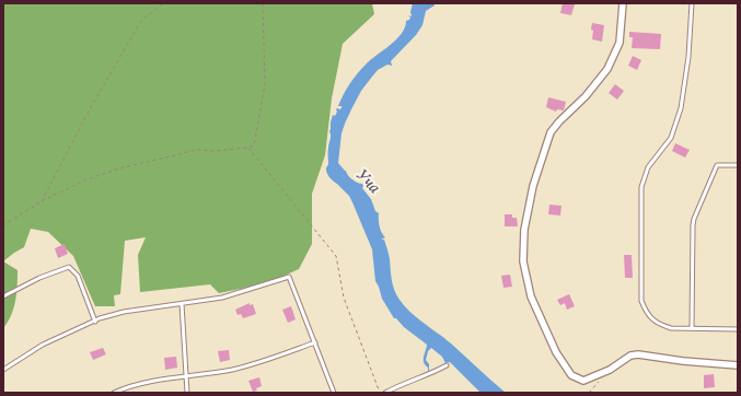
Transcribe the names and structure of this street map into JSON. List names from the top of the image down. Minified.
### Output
{"water":["Уча"]}
